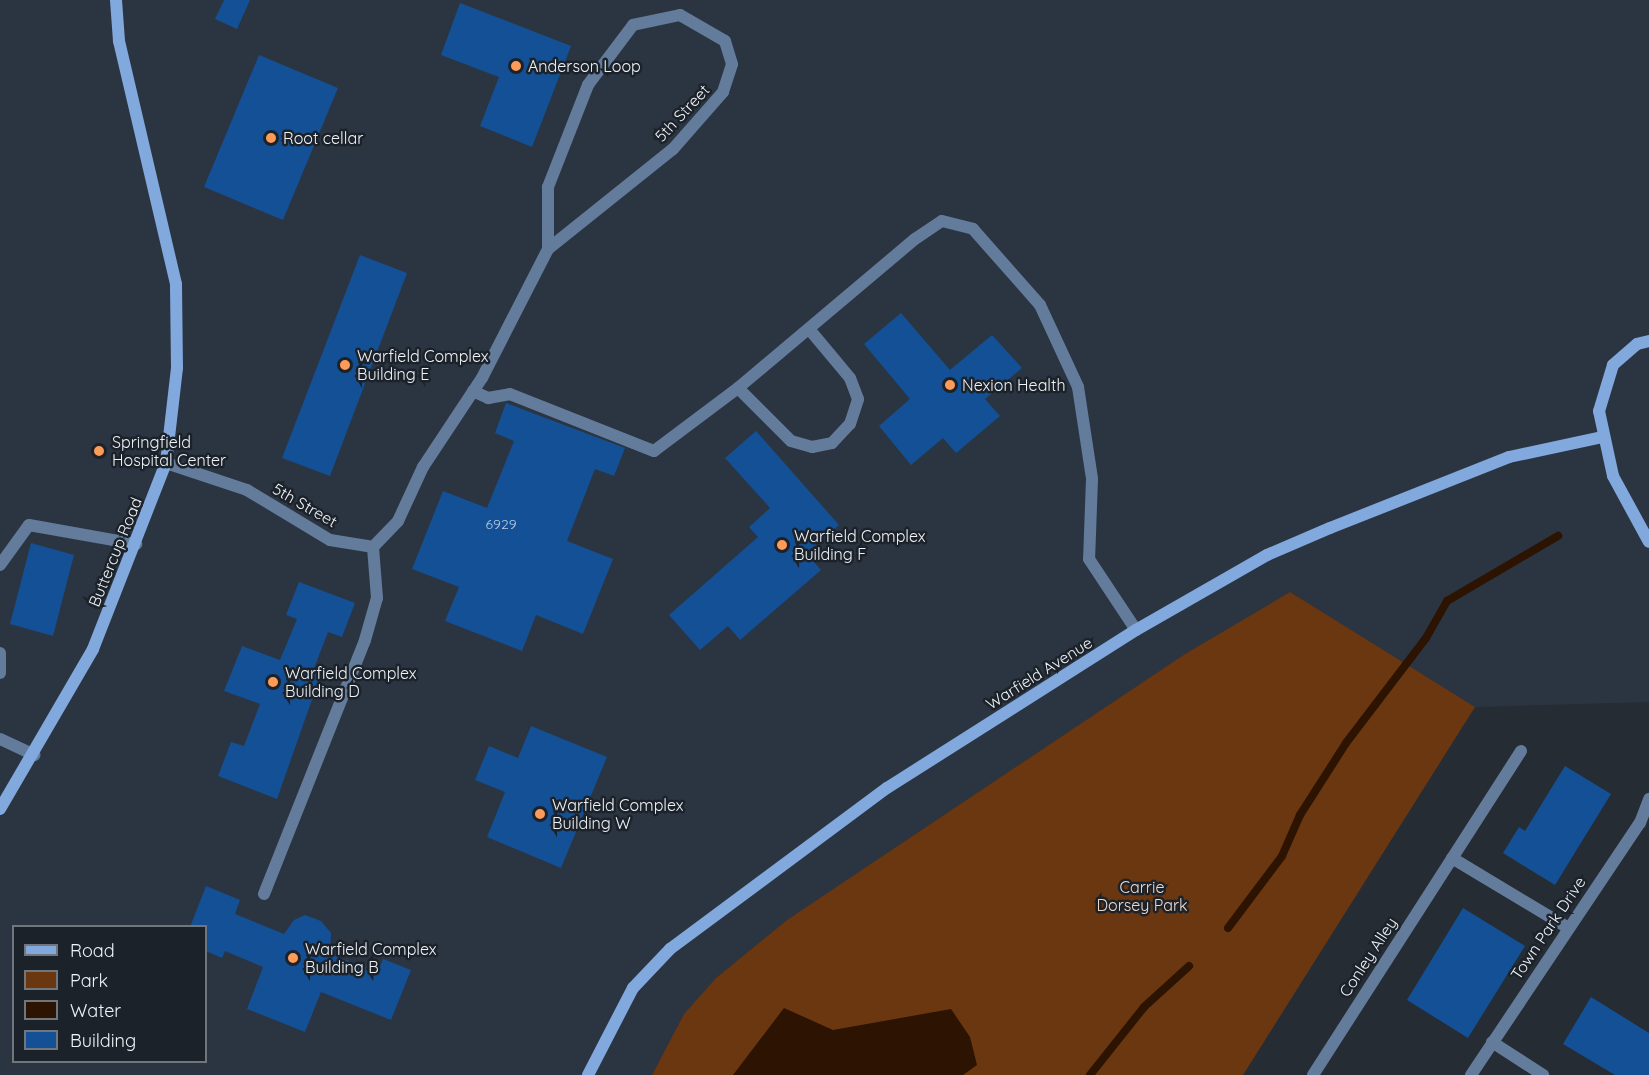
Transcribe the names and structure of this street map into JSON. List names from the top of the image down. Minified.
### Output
{"streets":{"street":["5th Street","Buttercup Road","Warfield Avenue","Town Park Drive","Conley Alley"]},"crossings":[["5th Street","Buttercup Road"]],"parks":["Carrie Dorsey Park"],"places":["Anderson Loop","Root cellar","Warfield Complex Building E","Nexion Health","Springfield Hospital Center","Warfield Complex Building F","Warfield Complex Building D","Warfield Complex Building W","Warfield Complex Building B"],"house_numbers":["6929"],"legend":["Road","Park","Water","Building"]}
